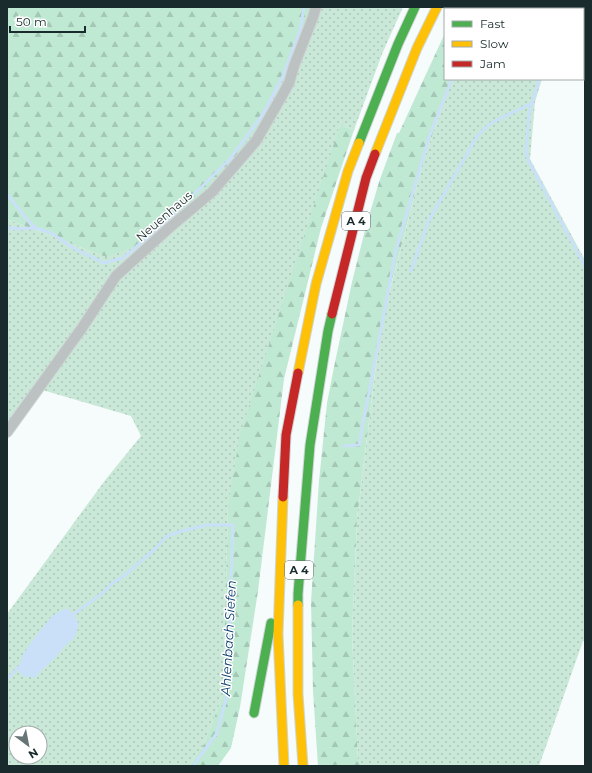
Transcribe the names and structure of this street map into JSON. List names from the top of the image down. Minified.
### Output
{"streets":{"highway":["A 4"],"street":["Neuenhaus"]},"water":["Ahlenbach Siefen"],"legend":["Fast","Slow","Jam"],"scale_bar":"50 m","north":"bottom right"}
